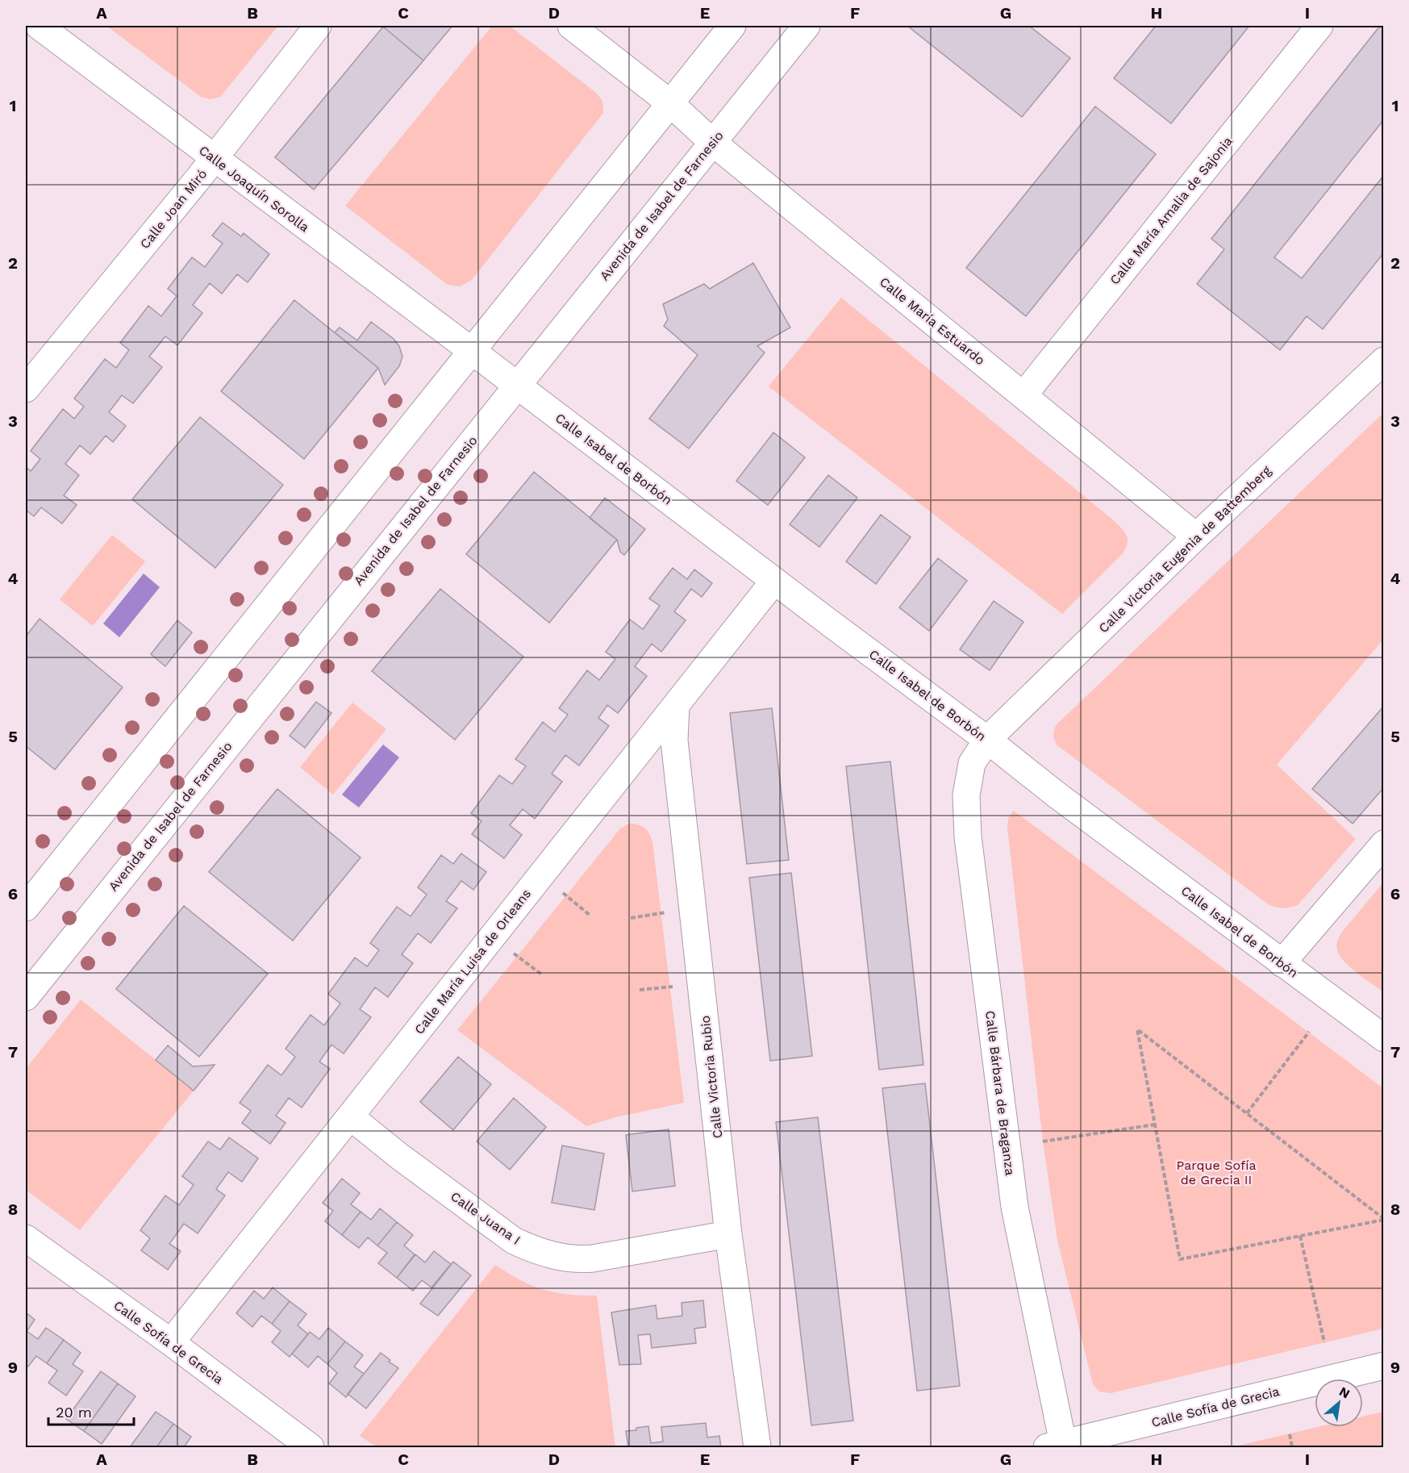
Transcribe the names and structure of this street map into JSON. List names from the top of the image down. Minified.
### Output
{"streets":{"street":["Calle Joaquín Sorolla","Avenida de Isabel de Farnesio","Calle Joan Miró","Calle María Amalia de Sajonia","Calle María Estuardo","Calle Isabel de Borbón","Calle Victoria Eugenia de Battemberg","Calle María Luisa de Orleans","Calle Victoria Rubio","Calle Bárbara de Braganza","Calle Juana I","Calle Sofía de Grecia"]},"crossings":[["Calle Joaquín Sorolla","Calle Joan Miró"],["Calle Joaquín Sorolla","Calle Isabel de Borbón"],["Avenida de Isabel de Farnesio","Calle María Estuardo"],["Avenida de Isabel de Farnesio","Calle Isabel de Borbón"],["Calle María Amalia de Sajonia","Calle María Estuardo"],["Calle María Estuardo","Calle Victoria Eugenia de Battemberg"],["Calle Isabel de Borbón","Calle Victoria Eugenia de Battemberg"],["Calle Isabel de Borbón","Calle María Luisa de Orleans"],["Calle Isabel de Borbón","Calle Bárbara de Braganza"],["Calle Victoria Eugenia de Battemberg","Calle Bárbara de Braganza"],["Calle María Luisa de Orleans","Calle Victoria Rubio"],["Calle María Luisa de Orleans","Calle Juana I"],["Calle María Luisa de Orleans","Calle Sofía de Grecia"],["Calle Victoria Rubio","Calle Juana I"],["Calle Bárbara de Braganza","Calle Sofía de Grecia"]],"parks":["Parque Sofía de Grecia II"],"scale_bar":"20 m","north":"top right","grid":{"columns":["A","B","C","D","E","F","G","H","I"],"rows":["1","2","3","4","5","6","7","8","9"]}}
